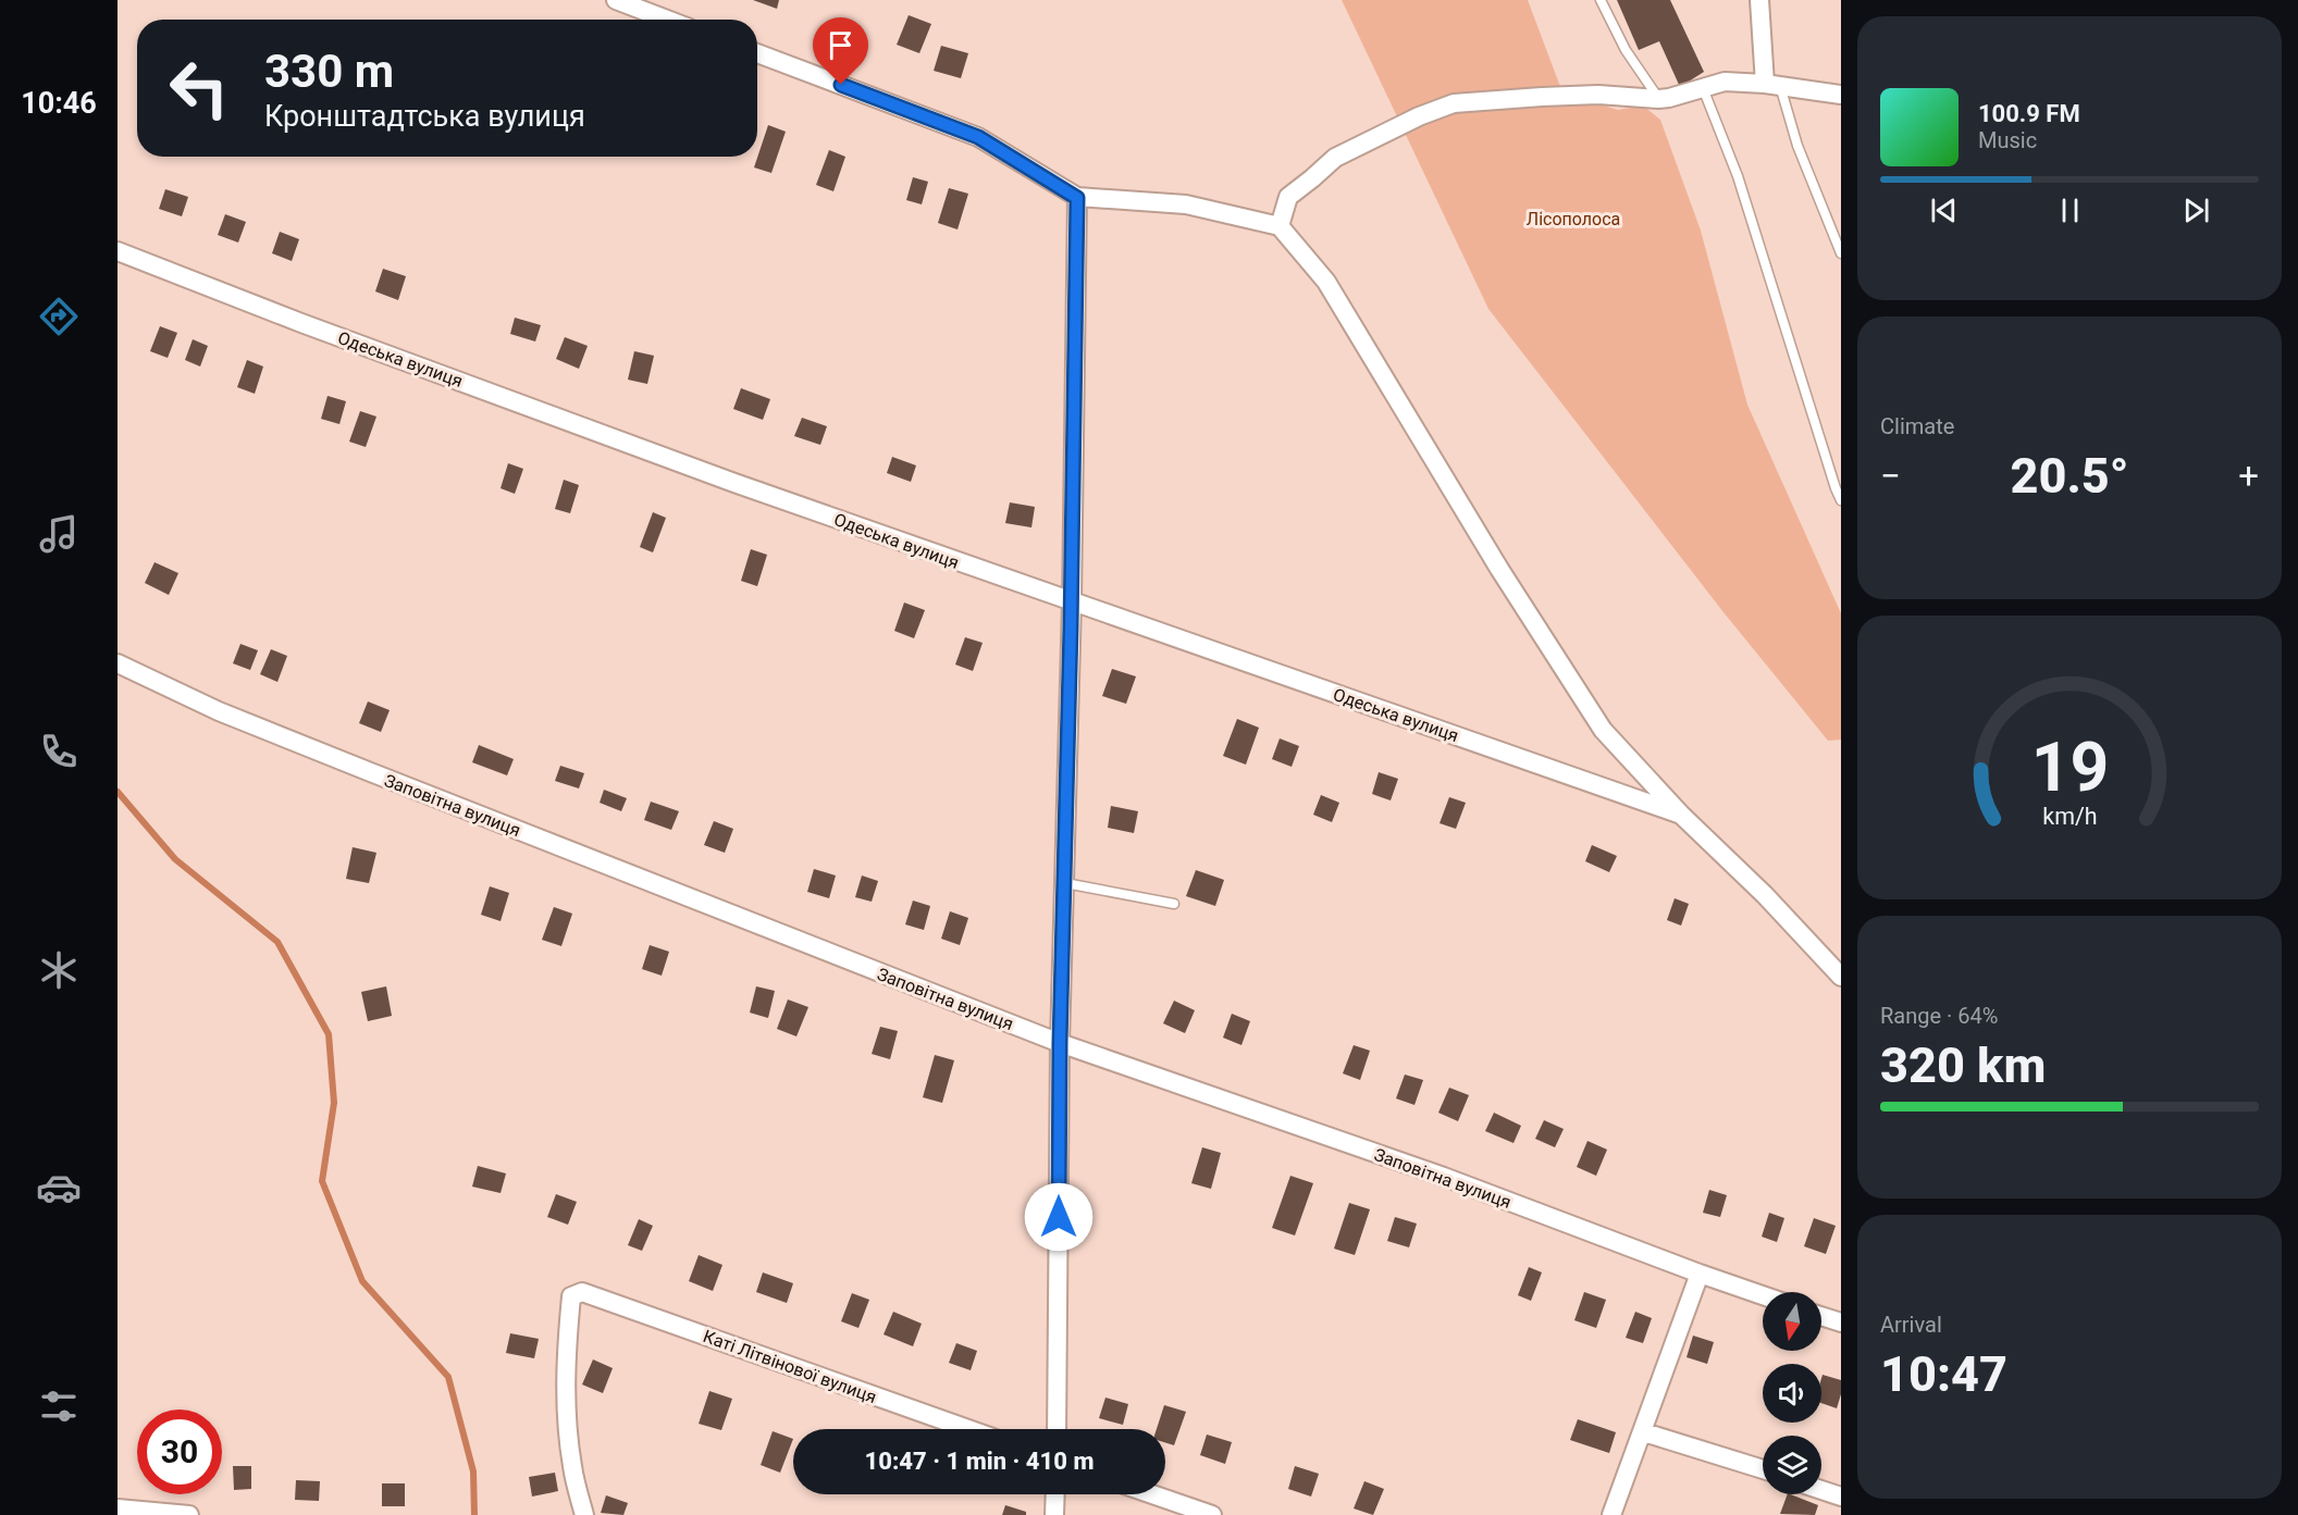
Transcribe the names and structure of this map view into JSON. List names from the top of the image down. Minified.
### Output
{"streets":{"street":["Одеська вулиця","Заповітна вулиця","Каті Літвінової вулиця"]},"parks":["Лісополоса"],"north":"bottom","page":{"tabs":"10:46","turn":["330 m","Кронштадтська вулиця"],"song":["100.9 FM","Music"],"tile":["Climate",["Range · 64%","320 km"],["Arrival","10:47"]],"heat":["−","20.5°","+"],"limit":"30","trip":"10:47 · 1 min · 410 m","gauge":["19","km/h"]}}
